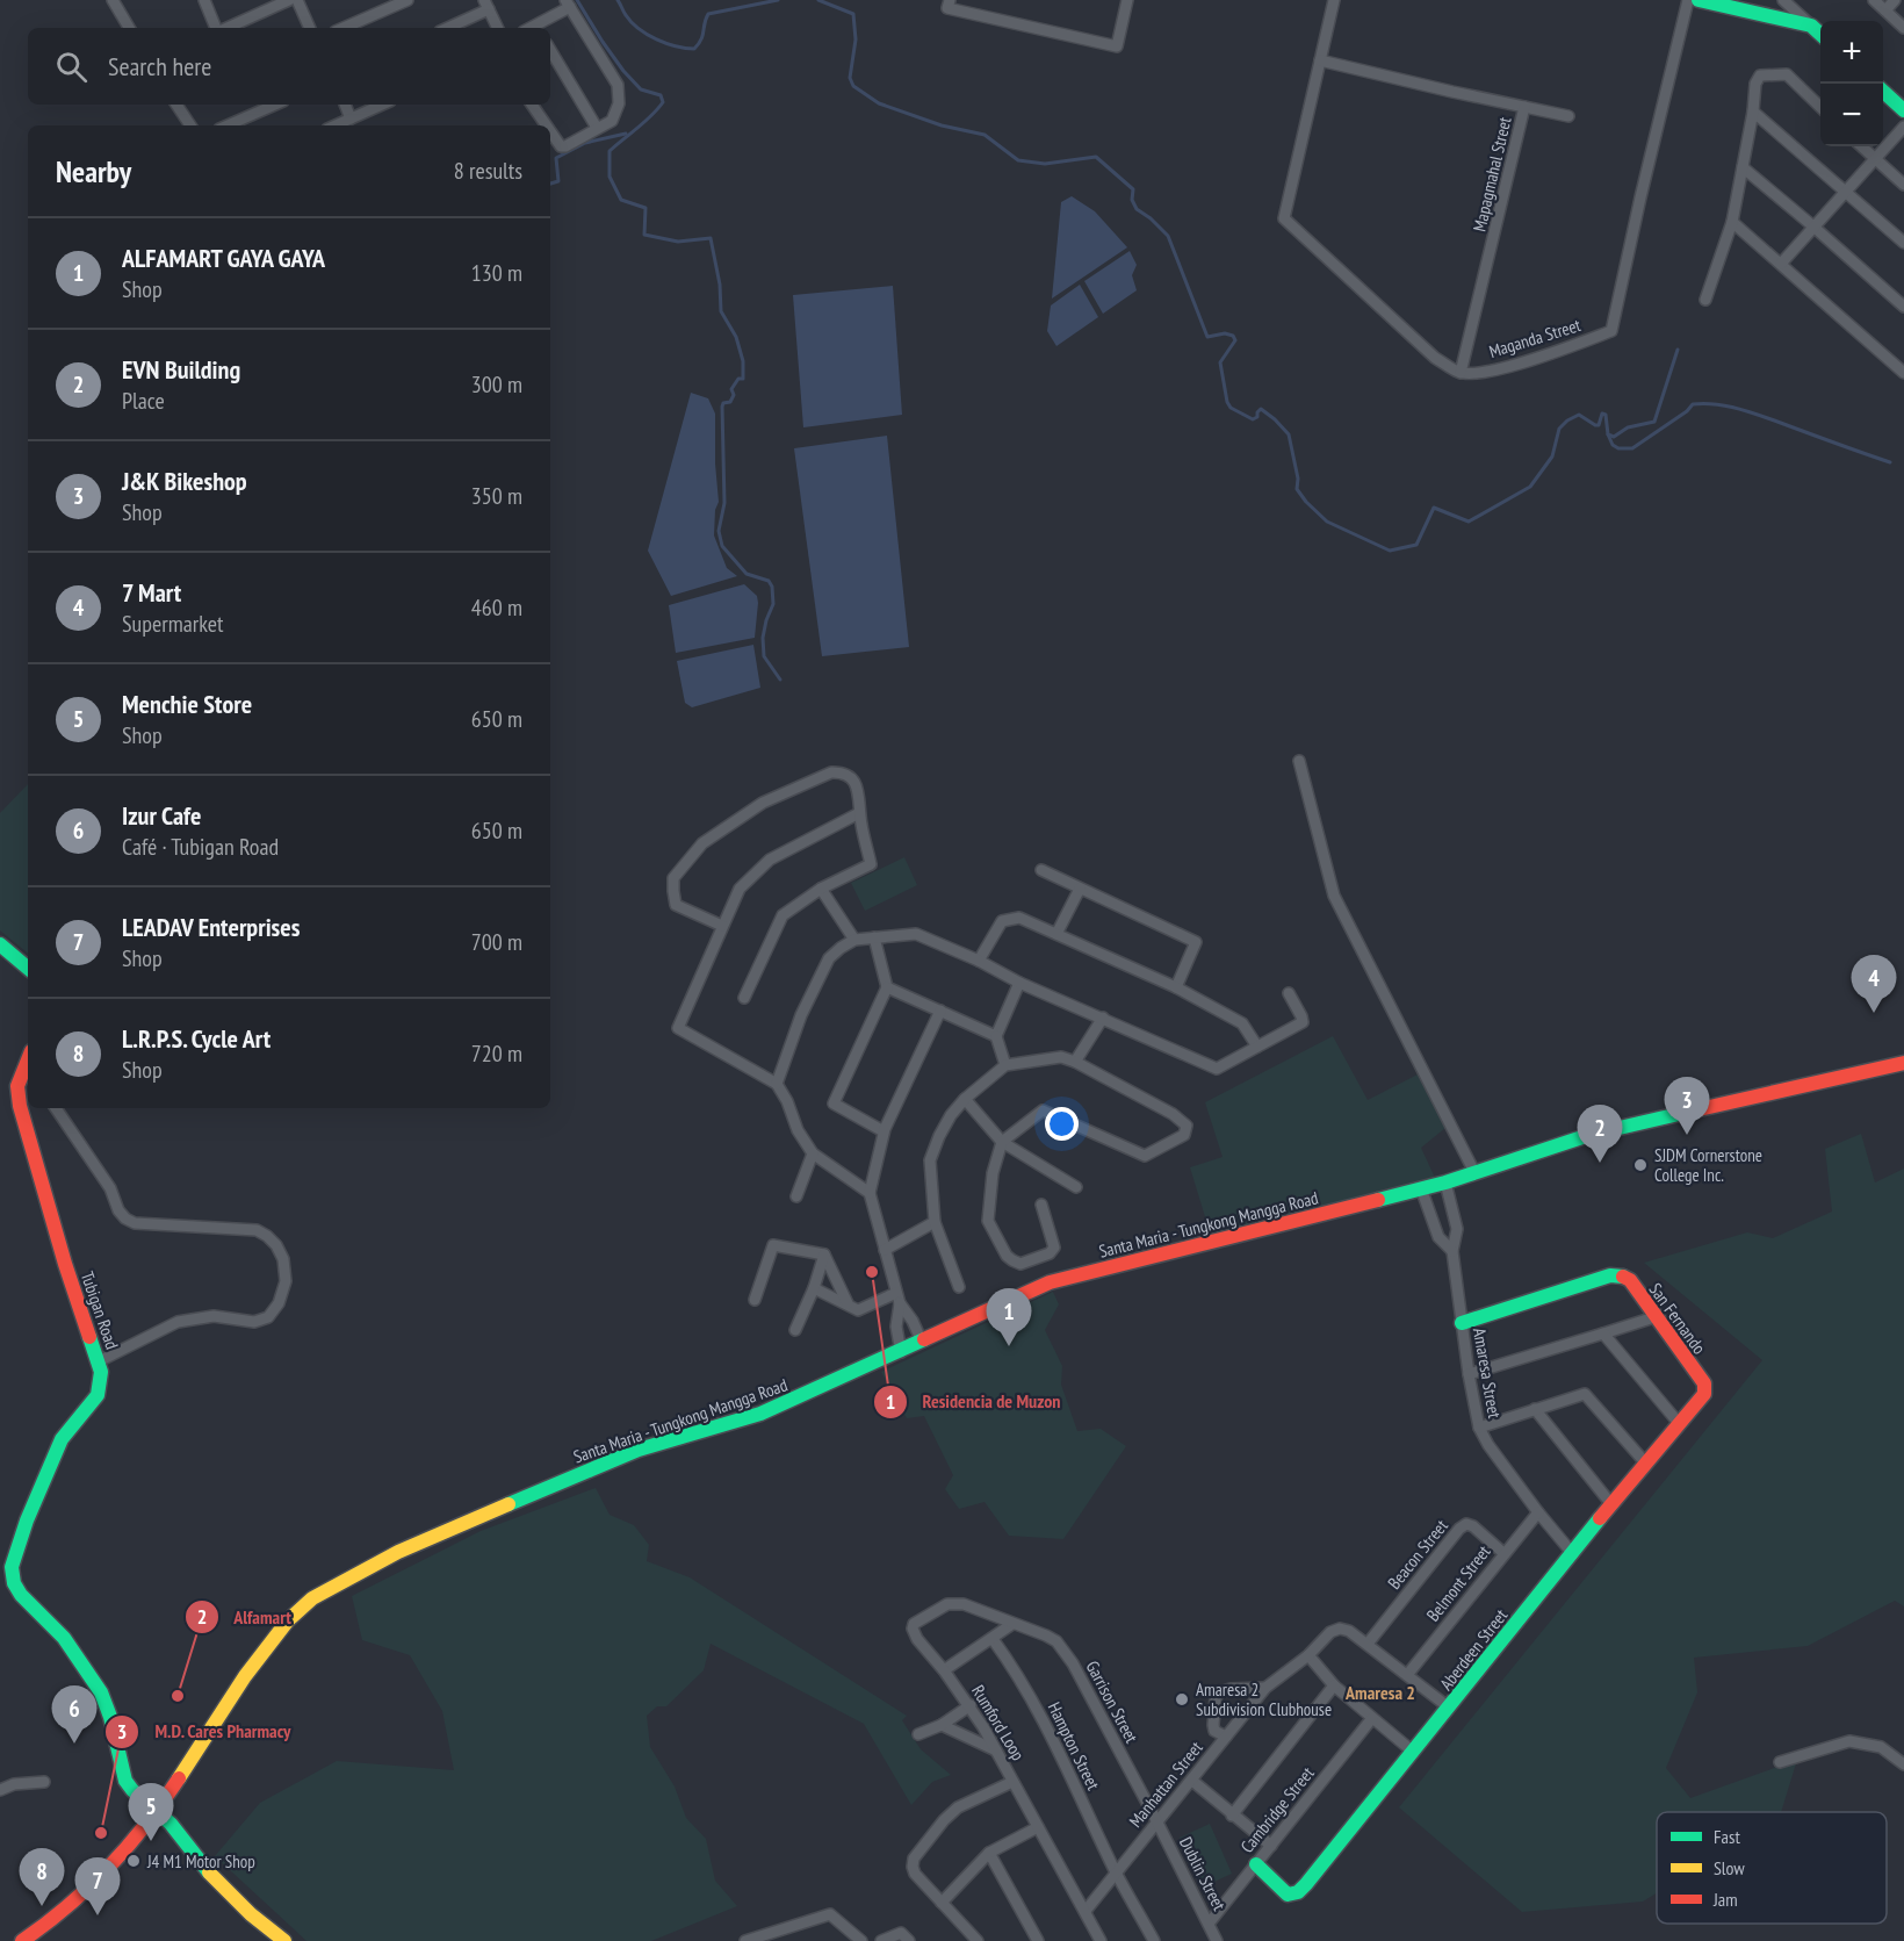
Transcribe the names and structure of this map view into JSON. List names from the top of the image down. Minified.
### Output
{"streets":{"street":["Mapagmahal Street","Maganda Street","Santa Maria - Tungkong Mangga Road","Tubigan Road","San Fernando","Amaresa Street","Beacon Street","Belmont Street","Aberdeen Street","Garrison Street","Rumford Loop","Hampton Street","Manhattan Street","Cambridge Street","Dublin Street"]},"crossings":[["Mapagmahal Street","Maganda Street"],["Santa Maria - Tungkong Mangga Road","Tubigan Road"],["Santa Maria - Tungkong Mangga Road","Amaresa Street"],["San Fernando","Amaresa Street"],["San Fernando","Aberdeen Street"],["Amaresa Street","Belmont Street"],["Amaresa Street","Aberdeen Street"],["Beacon Street","Belmont Street"],["Beacon Street","Manhattan Street"],["Aberdeen Street","Cambridge Street"],["Garrison Street","Rumford Loop"],["Garrison Street","Manhattan Street"],["Garrison Street","Dublin Street"],["Rumford Loop","Manhattan Street"],["Hampton Street","Manhattan Street"],["Manhattan Street","Dublin Street"],["Cambridge Street","Dublin Street"]],"districts":["Amaresa 2"],"places":["SJDM Cornerstone College Inc.","Residencia de Muzon","Alfamart","Amaresa 2 Subdivision Clubhouse","M.D. Cares Pharmacy","J4 M1 Motor Shop"],"legend":["Fast","Slow","Jam"],"page":{"map_buttons":["+","−"],"search":"Search here","heading":["Nearby","8 results"],"list":[{"mark":"1","name":"ALFAMART GAYA GAYA","note":"Shop","value":"130 m"},{"mark":"2","name":"EVN Building","note":"Place","value":"300 m"},{"mark":"3","name":"J&K Bikeshop","note":"Shop","value":"350 m"},{"mark":"4","name":"7 Mart","note":"Supermarket","value":"460 m"},{"mark":"5","name":"Menchie Store","note":"Shop","value":"650 m"},{"mark":"6","name":"Izur Cafe","note":"Café · Tubigan Road","value":"650 m"},{"mark":"7","name":"LEADAV Enterprises","note":"Shop","value":"700 m"},{"mark":"8","name":"L.R.P.S. Cycle Art","note":"Shop","value":"720 m"}],"pins":["4","3","2","1","6","5","8","7"]}}
